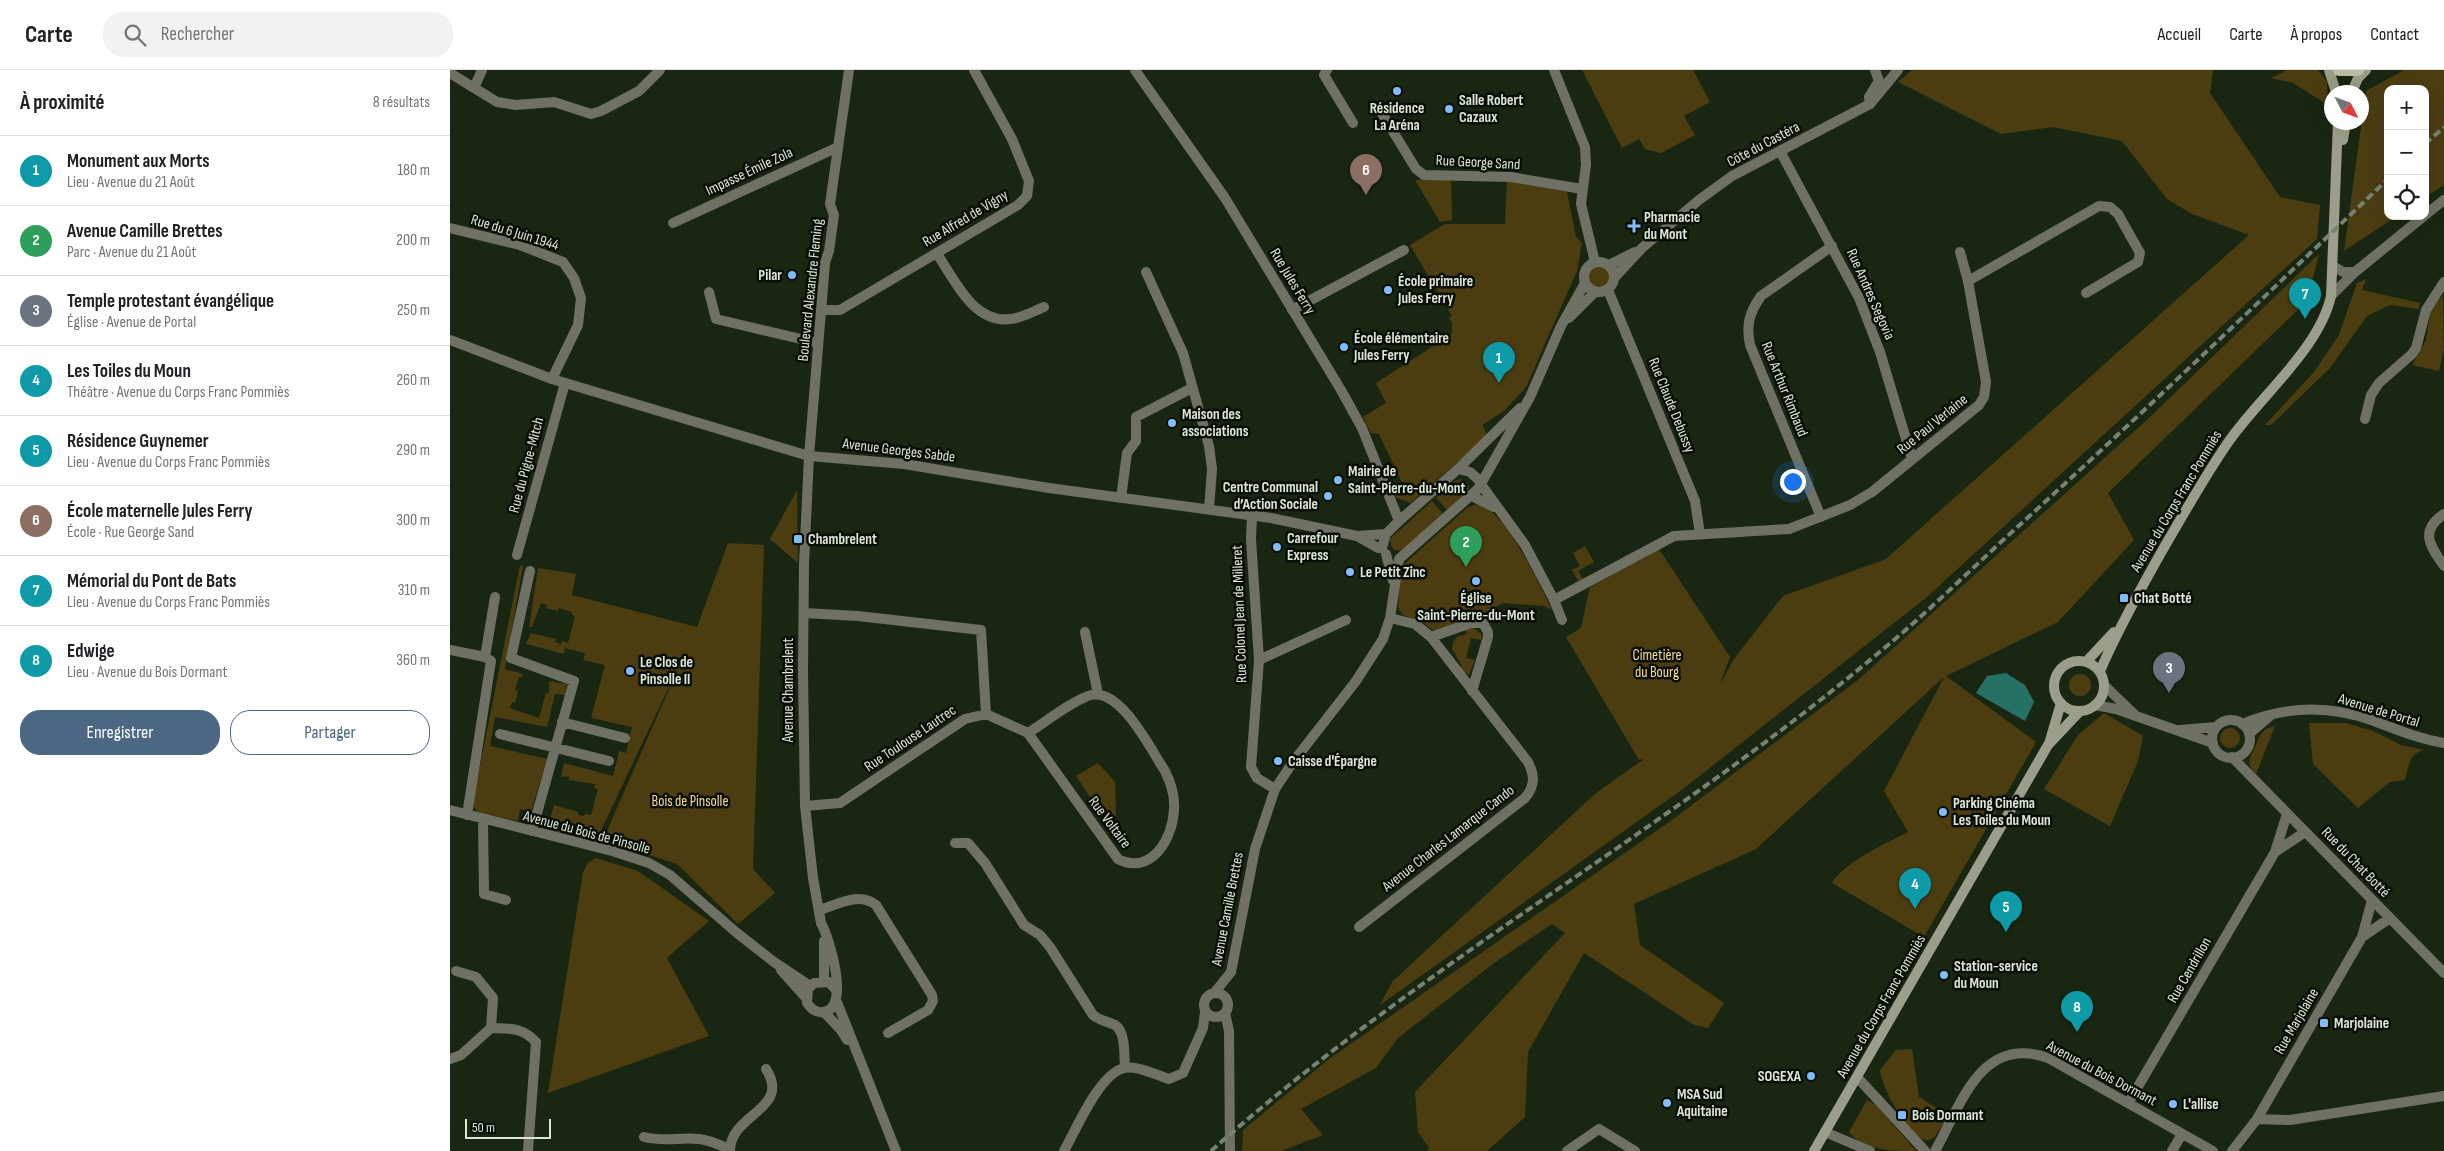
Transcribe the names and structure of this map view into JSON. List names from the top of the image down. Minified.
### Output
{"streets":{"main road":["Avenue du Corps Franc Pommiès"],"street":["Côte du Castéra","Rue George Sand","Impasse Émile Zola","Rue Alfred de Vigny","Rue du 6 Juin 1944","Rue Jules Ferry","Boulevard Alexandre Fleming","Rue Andres Segovia","Rue Arthur Rimbaud","Rue Claude Debussy","Rue Paul Verlaine","Avenue Georges Sabde","Rue du Pigne-Mitch","Rue Colonel Jean de Milleret","Avenue Chambrelent","Avenue de Portal","Rue Toulouse Lautrec","Rue Voltaire","Avenue du Bois de Pinsolle","Avenue Charles Lamarque Cando","Rue du Chat Botté","Avenue Camille Brettes","Rue Cendrillon","Rue Marjolaine","Avenue du Bois Dormant"]},"crossings":[["Côte du Castéra","Rue Andres Segovia"],["Impasse Émile Zola","Boulevard Alexandre Fleming"],["Rue Alfred de Vigny","Boulevard Alexandre Fleming"],["Rue du 6 Juin 1944","Avenue Georges Sabde"],["Boulevard Alexandre Fleming","Avenue Georges Sabde"],["Boulevard Alexandre Fleming","Avenue Chambrelent"],["Rue Andres Segovia","Rue Arthur Rimbaud"],["Rue Andres Segovia","Rue Paul Verlaine"],["Rue Arthur Rimbaud","Rue Paul Verlaine"],["Rue Claude Debussy","Rue Paul Verlaine"],["Avenue Georges Sabde","Rue du Pigne-Mitch"],["Avenue Georges Sabde","Rue Colonel Jean de Milleret"],["Avenue Georges Sabde","Avenue Chambrelent"],["Rue Colonel Jean de Milleret","Avenue Camille Brettes"],["Avenue Chambrelent","Rue Toulouse Lautrec"],["Avenue Chambrelent","Avenue du Bois de Pinsolle"],["Avenue de Portal","Rue du Chat Botté"],["Avenue Charles Lamarque Cando","Avenue Camille Brettes"],["Rue du Chat Botté","Rue Cendrillon"],["Rue du Chat Botté","Rue Marjolaine"],["Rue Cendrillon","Avenue du Bois Dormant"]],"parks":["Cimetière du Bourg","Bois de Pinsolle"],"places":{"other":["Résidence La Aréna","Salle Robert Cazaux","Pilar","École primaire Jules Ferry","École élémentaire Jules Ferry","Maison des associations","Mairie de Saint-Pierre-du-Mont","Centre Communal d’Action Sociale","Carrefour Express","Le Petit Zinc","Église Saint-Pierre-du-Mont","Le Clos de Pinsolle II","Caisse d'Épargne","Parking Cinéma Les Toiles du Moun","Station-service du Moun","SOGEXA","MSA Sud Aquitaine","L'allise"],"health":["Pharmacie du Mont"],"transit":["Chambrelent","Chat Botté","Marjolaine","Bois Dormant"]},"scale_bar":"50 m","north":"bottom right","page":{"header":"Carte","search":"Rechercher","nav":["Accueil","Carte","À propos","Contact"],"heading":["À proximité","8 résultats"],"map_buttons":["+","−"],"list":[{"mark":"1","name":"Monument aux Morts","note":"Lieu · Avenue du 21 Août","value":"180 m"},{"mark":"2","name":"Avenue Camille Brettes","note":"Parc · Avenue du 21 Août","value":"200 m"},{"mark":"3","name":"Temple protestant évangélique","note":"Église · Avenue de Portal","value":"250 m"},{"mark":"4","name":"Les Toiles du Moun","note":"Théâtre · Avenue du Corps Franc Pommiès","value":"260 m"},{"mark":"5","name":"Résidence Guynemer","note":"Lieu · Avenue du Corps Franc Pommiès","value":"290 m"},{"mark":"6","name":"École maternelle Jules Ferry","note":"École · Rue George Sand","value":"300 m"},{"mark":"7","name":"Mémorial du Pont de Bats","note":"Lieu · Avenue du Corps Franc Pommiès","value":"310 m"},{"mark":"8","name":"Edwige","note":"Lieu · Avenue du Bois Dormant","value":"360 m"}],"pins":["6","7","1","2","3","4","5","8"],"buttons":["Enregistrer","Partager"],"scale":"50 m"}}
